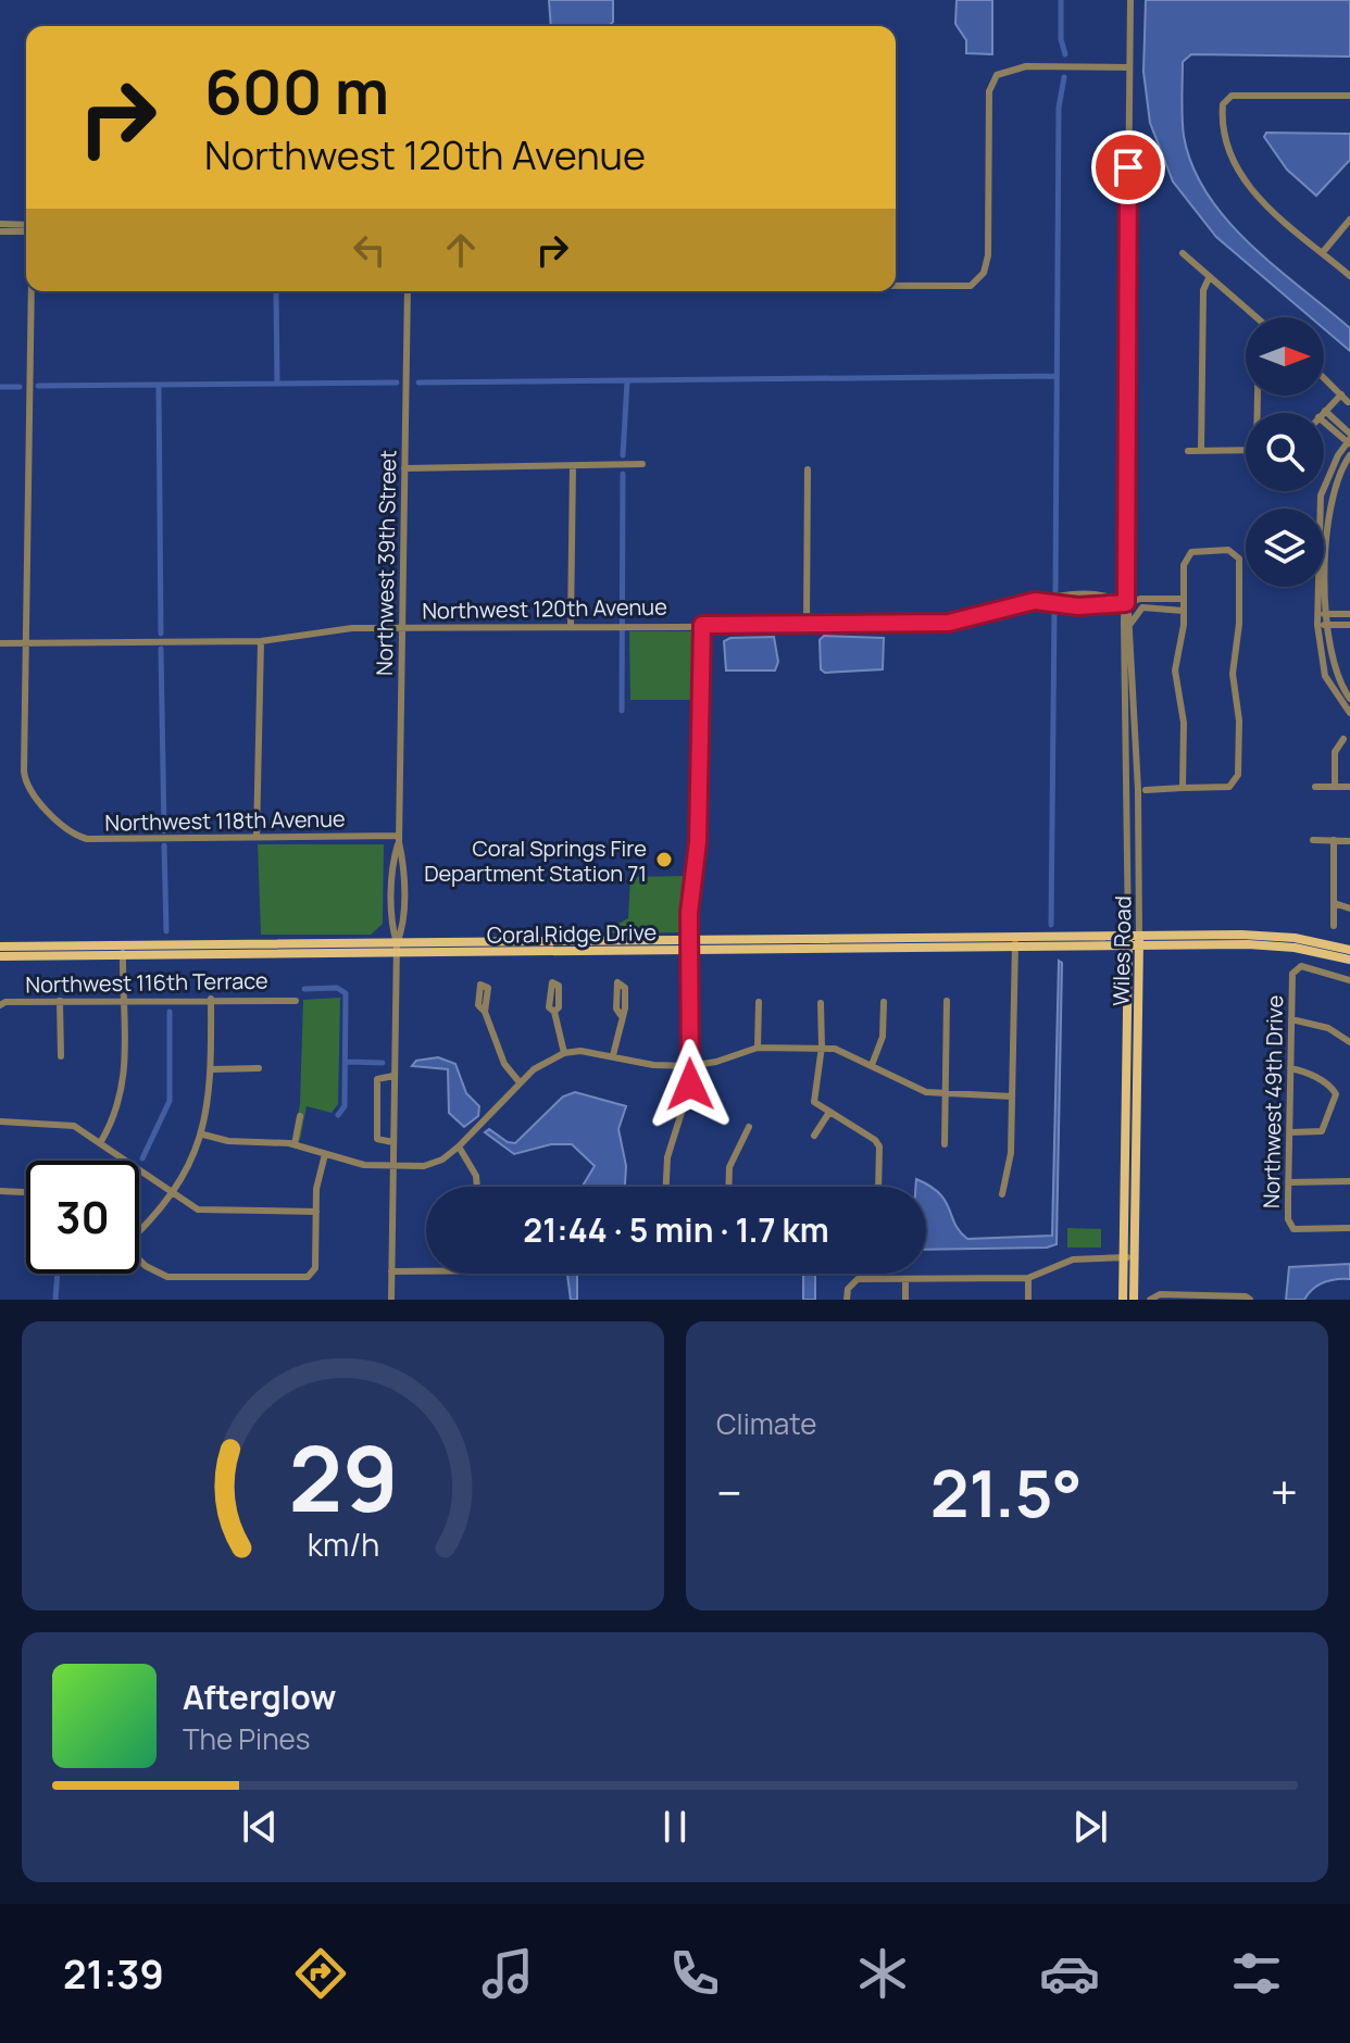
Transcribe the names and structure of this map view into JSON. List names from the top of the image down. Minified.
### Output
{"streets":{"main road":["Coral Ridge Drive","Wiles Road"],"street":["Northwest 39th Street","Northwest 120th Avenue","Northwest 118th Avenue","Northwest 116th Terrace","Northwest 49th Drive"]},"crossings":[["Northwest 39th Street","Northwest 120th Avenue"],["Northwest 39th Street","Northwest 118th Avenue"],["Northwest 39th Street","Coral Ridge Drive"],["Northwest 120th Avenue","Northwest 118th Avenue"],["Northwest 120th Avenue","Wiles Road"],["Coral Ridge Drive","Wiles Road"]],"places":["Coral Springs Fire Department Station 71"],"north":"right","page":{"turn":["600 m","Northwest 120th Avenue"],"limit":"30","trip":"21:44 · 5 min · 1.7 km","tile":"Climate","heat":["−","21.5°","+"],"song":["Afterglow","The Pines"],"tabs":"21:39","gauge":["29","km/h"]}}
